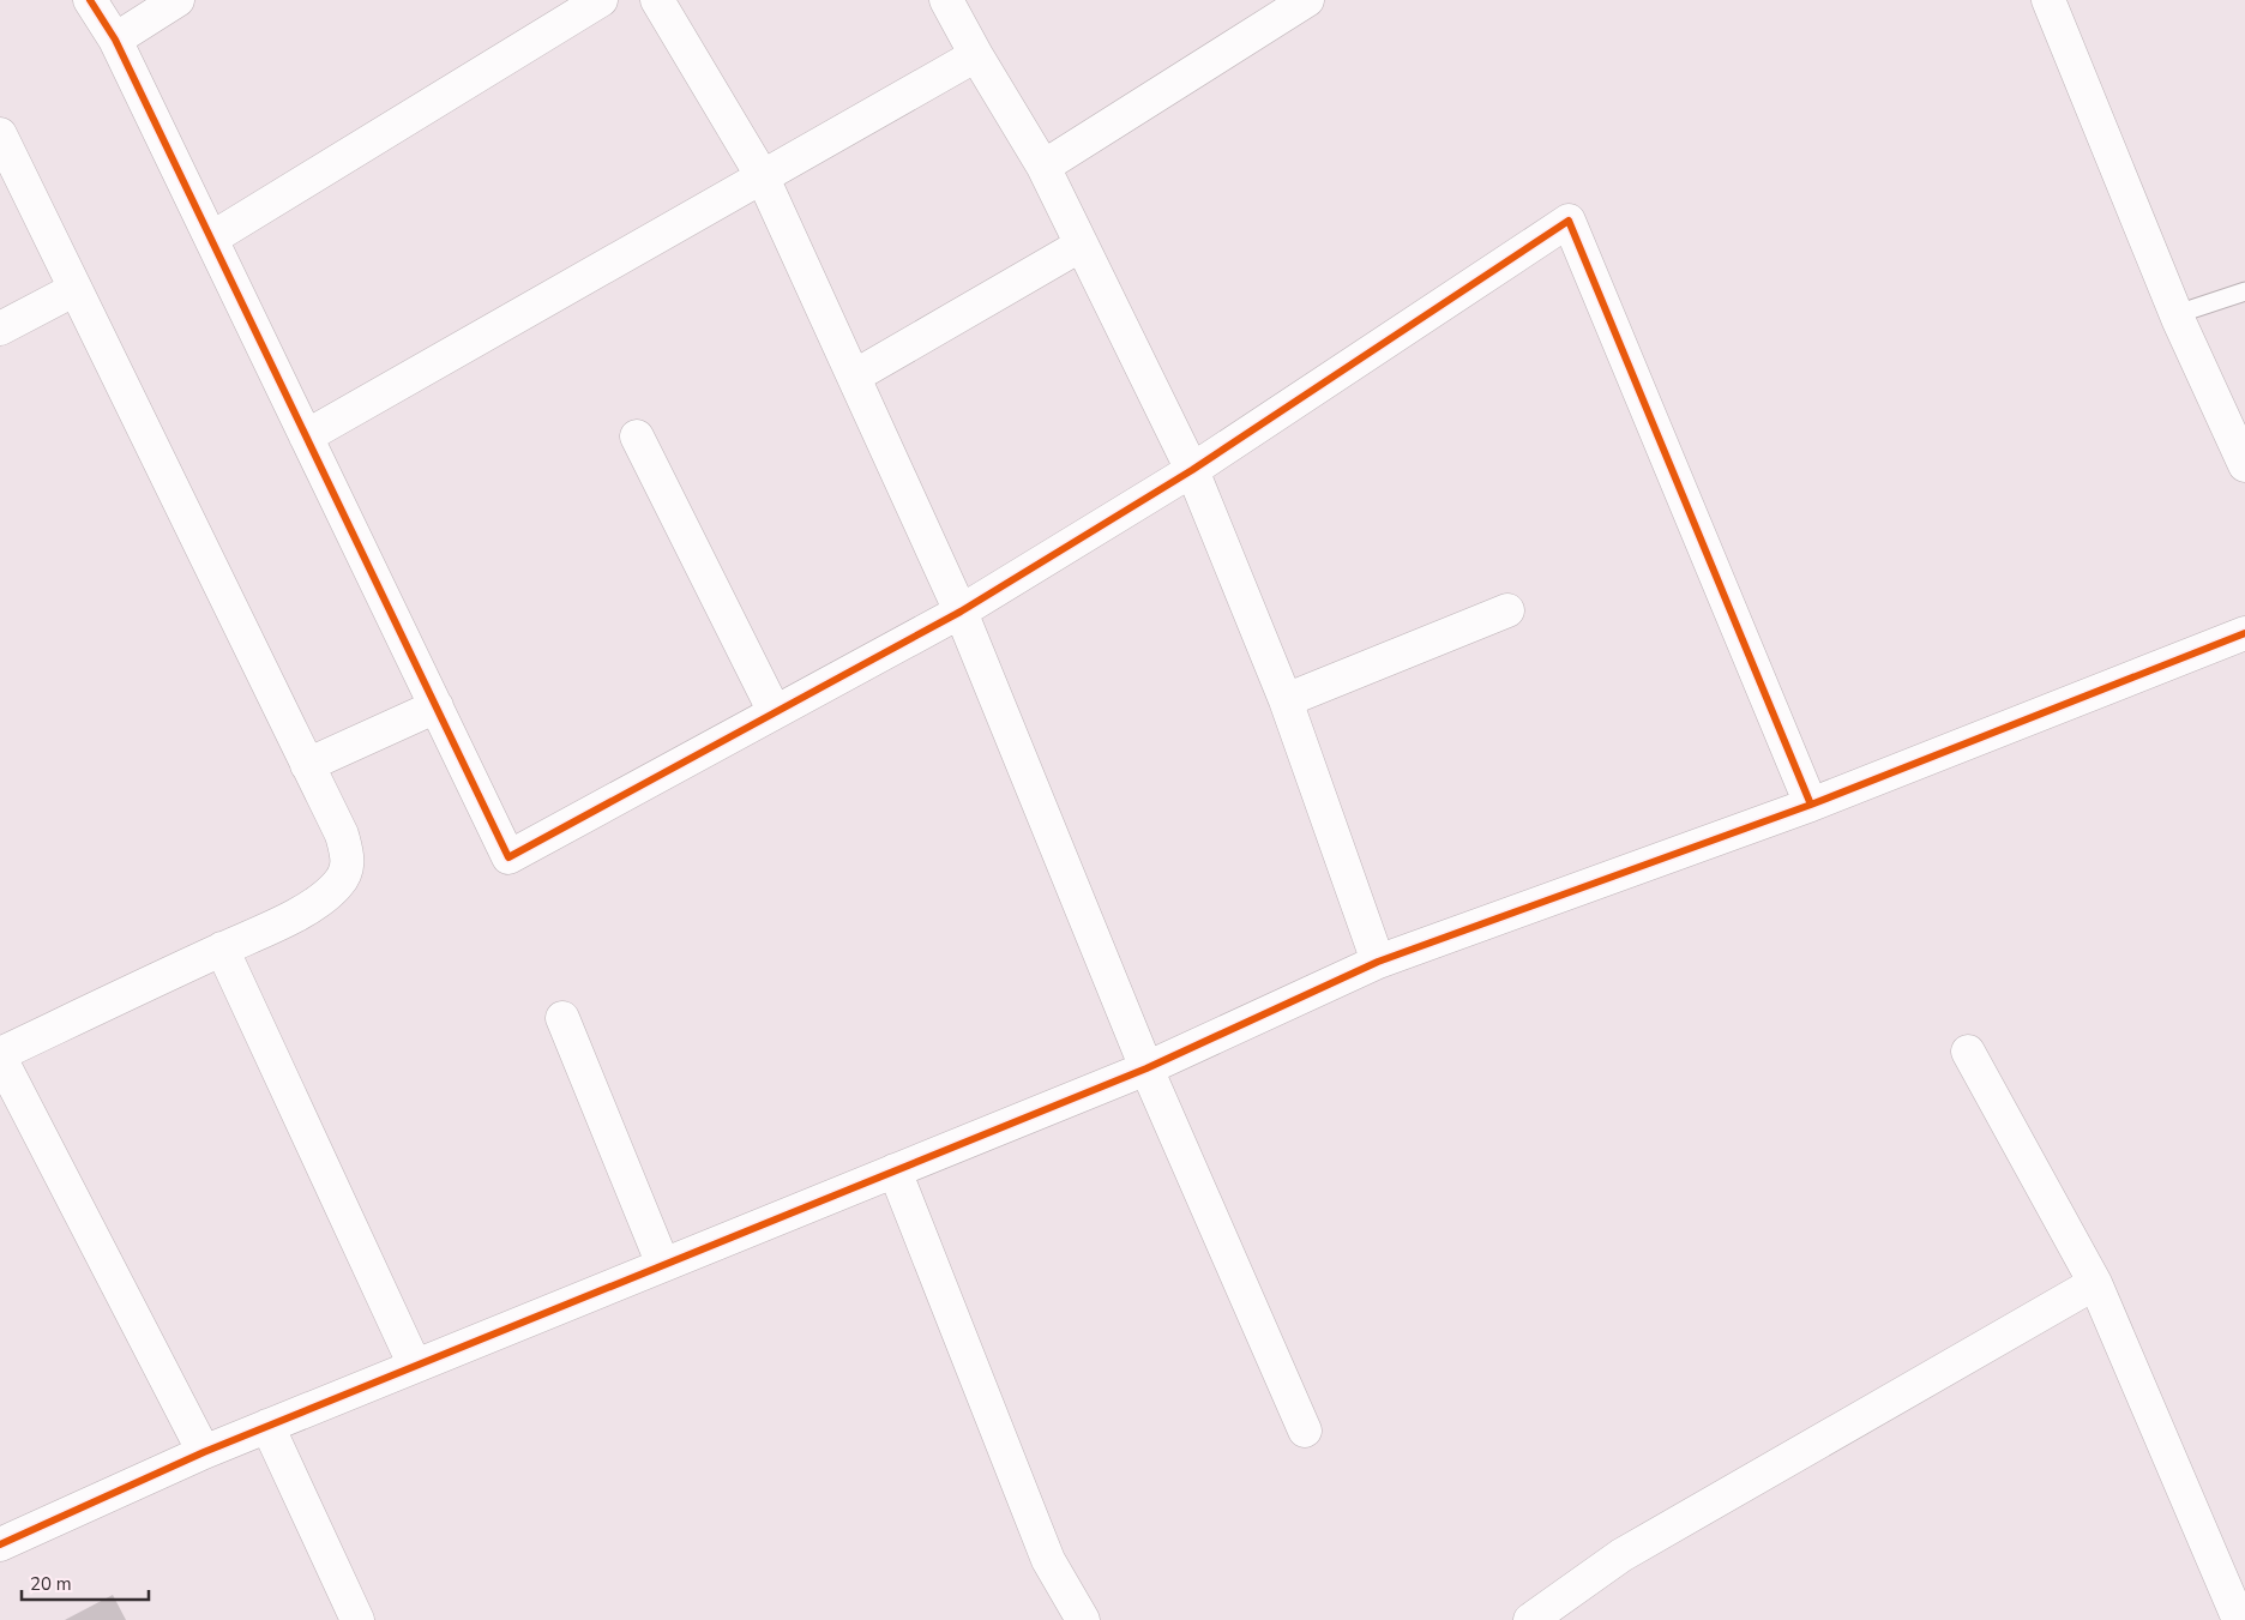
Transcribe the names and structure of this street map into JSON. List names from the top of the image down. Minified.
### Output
{"scale_bar":"20 m"}
